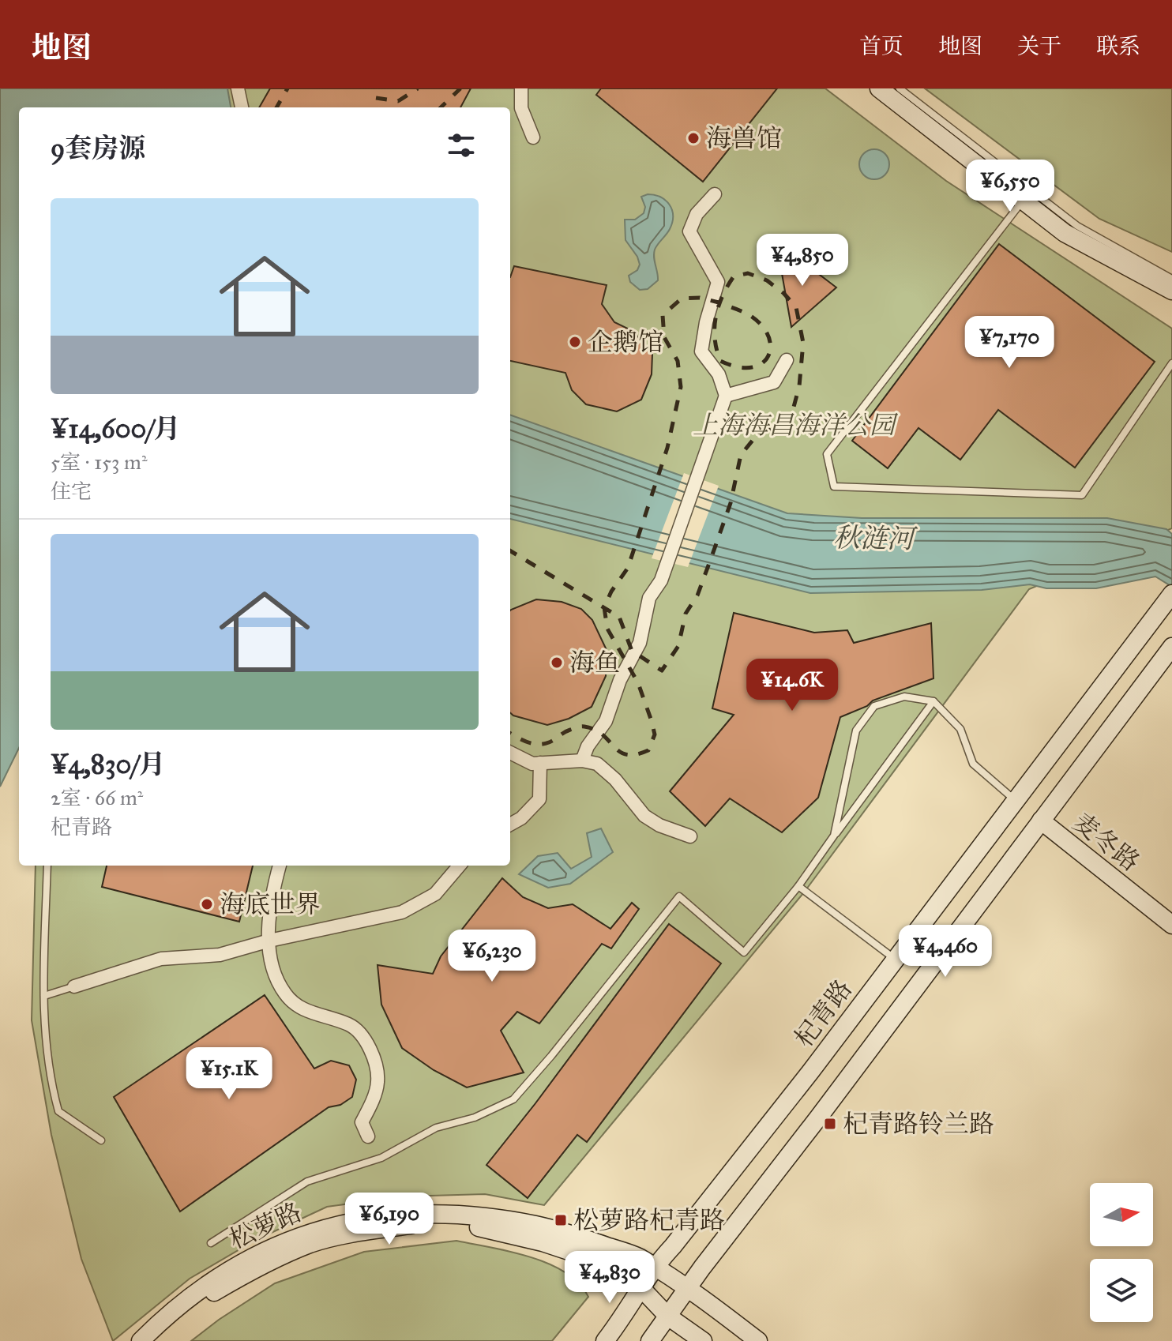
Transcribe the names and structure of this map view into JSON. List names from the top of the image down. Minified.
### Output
{"streets":{"main road":["麦冬路","杞青路","松萝路"]},"crossings":[["杞青路","松萝路"]],"water":["秋涟河"],"parks":["上海海昌海洋公园"],"places":{"other":["海兽馆","企鹅馆","海鱼","海底世界"],"transit":["杞青路铃兰路","松萝路杞青路"]},"north":"right","page":{"header":"地图","nav":["首页","地图","关于","联系"],"heading":"9套房源","price":["¥6,550","¥4,850","¥7,170","¥14.6K","¥4,460","¥6,230","¥15.1K","¥6,190","¥4,830"],"list":[{"name":"¥14,600/月","note":"5室 · 153 m² · 住宅"},{"name":"¥4,830/月","note":"2室 · 66 m² · 杞青路"}]}}
